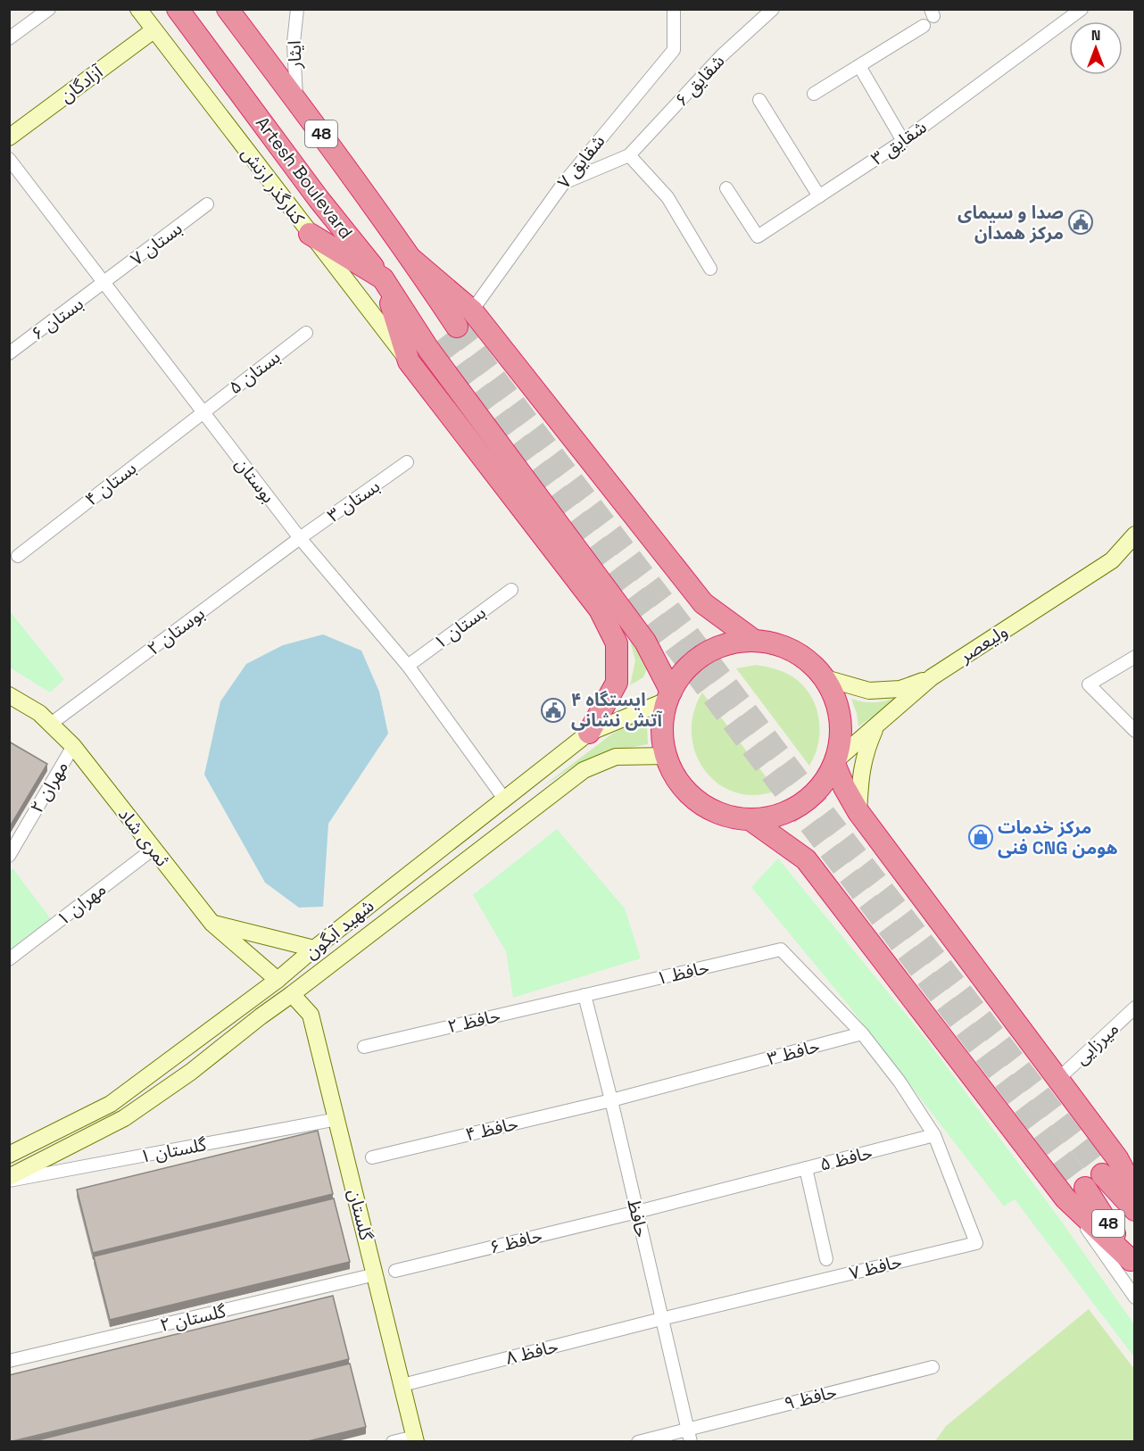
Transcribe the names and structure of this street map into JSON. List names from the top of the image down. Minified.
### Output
{"streets":{"highway":["48","Artesh Boulevard"],"main road":["آزادگان","کنارگذر ارتش","ولیعصر","ثمری شاد","شهید آبگون","گلستان"],"street":["ایثار","شقایق ۶","شقایق ۳","شقایق ۷","بستان ۷","بستان ۶","بستان ۵","بوستان","بستان ۴","بستان ۳","بستان ۱","بوستان ۲","مهران ۲","۱ مهران","حافظ ۱","حافظ ۲","میرزایی","حافظ ۳","حافظ ۴","گلستان ۱","حافظ ۵","حافظ","حافظ ۶","حافظ ۷","گلستان ۲","حافظ ۸","حافظ ۹"]},"crossings":[["ایثار","Artesh Boulevard"],["آزادگان","کنارگذر ارتش"],["بستان ۷","بستان ۶"],["بستان ۷","بوستان"],["بستان ۶","بوستان"],["بستان ۵","بوستان"],["بستان ۵","بستان ۴"],["بوستان","بستان ۴"],["بوستان","بستان ۳"],["بوستان","بستان ۱"],["بوستان","بوستان ۲"],["بوستان","شهید آبگون"],["بستان ۳","بوستان ۲"],["بوستان ۲","ثمری شاد"],["ولیعصر","شهید آبگون"],["مهران ۲","ثمری شاد"],["ثمری شاد","۱ مهران"],["ثمری شاد","شهید آبگون"],["شهید آبگون","گلستان ۱"],["شهید آبگون","گلستان"],["حافظ ۱","حافظ ۲"],["حافظ ۱","حافظ ۳"],["حافظ ۱","حافظ"],["حافظ ۲","حافظ"],["حافظ ۳","حافظ ۴"],["حافظ ۳","حافظ"],["حافظ ۴","حافظ"],["گلستان ۱","گلستان"],["حافظ ۵","حافظ"],["حافظ ۵","حافظ ۶"],["حافظ ۵","حافظ ۷"],["گلستان","گلستان ۲"],["گلستان","حافظ ۸"],["حافظ","حافظ ۶"],["حافظ","حافظ ۷"],["حافظ","حافظ ۸"],["حافظ","حافظ ۹"],["حافظ ۷","حافظ ۸"]],"places":{"public building":["صدا و سیمای مرکز همدان","ایستگاه ۴ آتش نشانی"],"shop":["مرکز خدمات فنی CNG هومن"]},"north":"top"}
